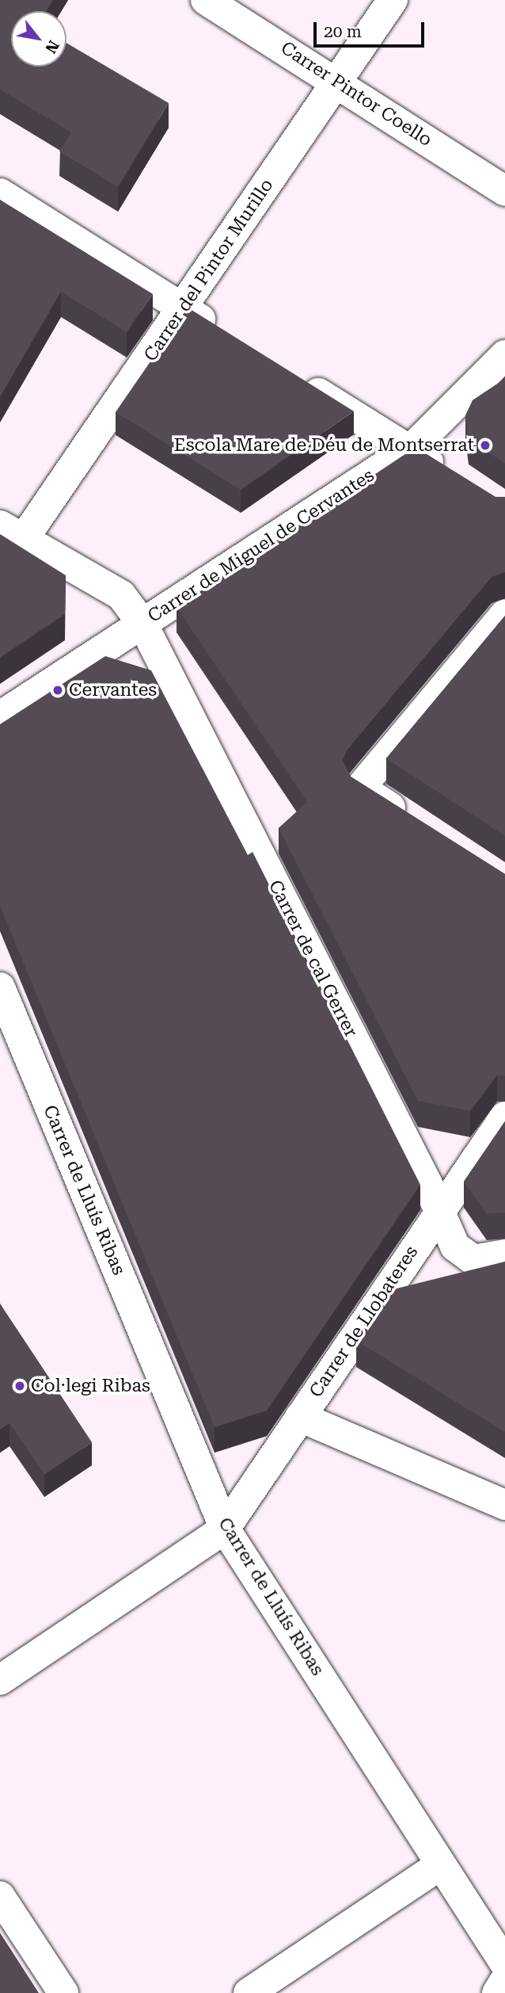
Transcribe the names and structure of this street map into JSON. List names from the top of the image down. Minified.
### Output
{"streets":{"street":["Carrer Pintor Coello","Carrer del Pintor Murillo","Carrer de Miguel de Cervantes","Carrer de cal Gerrer","Carrer de Lluís Ribas","Carrer de Llobateres"]},"crossings":[["Carrer Pintor Coello","Carrer del Pintor Murillo"],["Carrer del Pintor Murillo","Carrer de cal Gerrer"],["Carrer de Miguel de Cervantes","Carrer de cal Gerrer"],["Carrer de cal Gerrer","Carrer de Llobateres"],["Carrer de Lluís Ribas","Carrer de Llobateres"]],"places":["Escola Mare de Déu de Montserrat","Cervantes","Col·legi Ribas"],"scale_bar":"20 m","north":"bottom right"}
